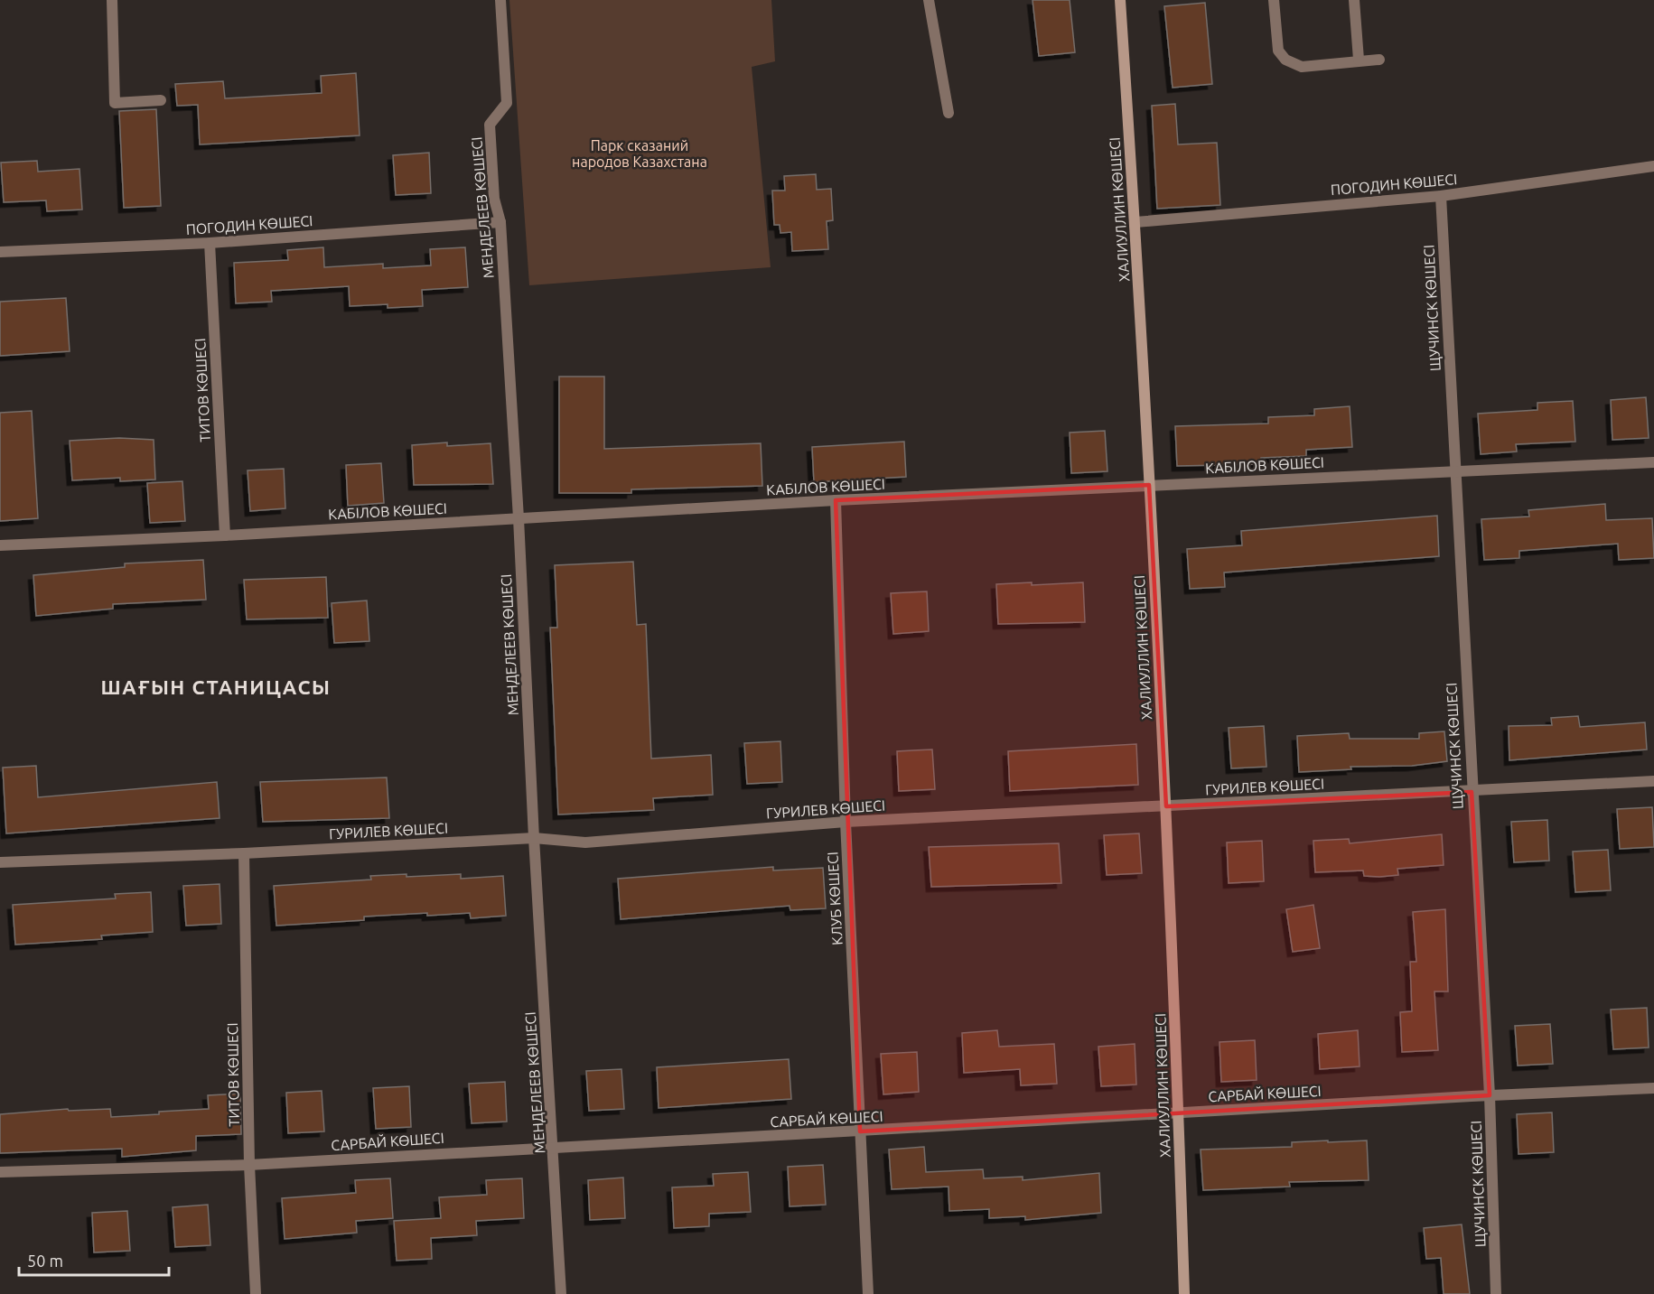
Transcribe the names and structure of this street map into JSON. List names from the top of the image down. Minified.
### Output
{"streets":{"main road":["ХАЛИУЛЛИН КӨШЕСІ"],"street":["ПОГОДИН КӨШЕСІ","МЕНДЕЛЕЕВ КӨШЕСІ","ЩУЧИНСК КӨШЕСІ","ТИТОВ КӨШЕСІ","КАБІЛОВ КӨШЕСІ","ГУРИЛЕВ КӨШЕСІ","КЛУБ КӨШЕСІ","САРБАЙ КӨШЕСІ"]},"crossings":[["ПОГОДИН КӨШЕСІ","МЕНДЕЛЕЕВ КӨШЕСІ"],["ПОГОДИН КӨШЕСІ","ХАЛИУЛЛИН КӨШЕСІ"],["ПОГОДИН КӨШЕСІ","ЩУЧИНСК КӨШЕСІ"],["ПОГОДИН КӨШЕСІ","ТИТОВ КӨШЕСІ"],["МЕНДЕЛЕЕВ КӨШЕСІ","КАБІЛОВ КӨШЕСІ"],["МЕНДЕЛЕЕВ КӨШЕСІ","ГУРИЛЕВ КӨШЕСІ"],["МЕНДЕЛЕЕВ КӨШЕСІ","САРБАЙ КӨШЕСІ"],["ХАЛИУЛЛИН КӨШЕСІ","КАБІЛОВ КӨШЕСІ"],["ХАЛИУЛЛИН КӨШЕСІ","ГУРИЛЕВ КӨШЕСІ"],["ХАЛИУЛЛИН КӨШЕСІ","САРБАЙ КӨШЕСІ"],["ЩУЧИНСК КӨШЕСІ","КАБІЛОВ КӨШЕСІ"],["ЩУЧИНСК КӨШЕСІ","ГУРИЛЕВ КӨШЕСІ"],["ЩУЧИНСК КӨШЕСІ","САРБАЙ КӨШЕСІ"],["ТИТОВ КӨШЕСІ","КАБІЛОВ КӨШЕСІ"],["ТИТОВ КӨШЕСІ","ГУРИЛЕВ КӨШЕСІ"],["ТИТОВ КӨШЕСІ","САРБАЙ КӨШЕСІ"],["КАБІЛОВ КӨШЕСІ","КЛУБ КӨШЕСІ"],["ГУРИЛЕВ КӨШЕСІ","КЛУБ КӨШЕСІ"],["КЛУБ КӨШЕСІ","САРБАЙ КӨШЕСІ"]],"districts":["ШАҒЫН СТАНИЦАСЫ"],"parks":["Парк сказаний народов Казахстана"],"scale_bar":"50 m"}
